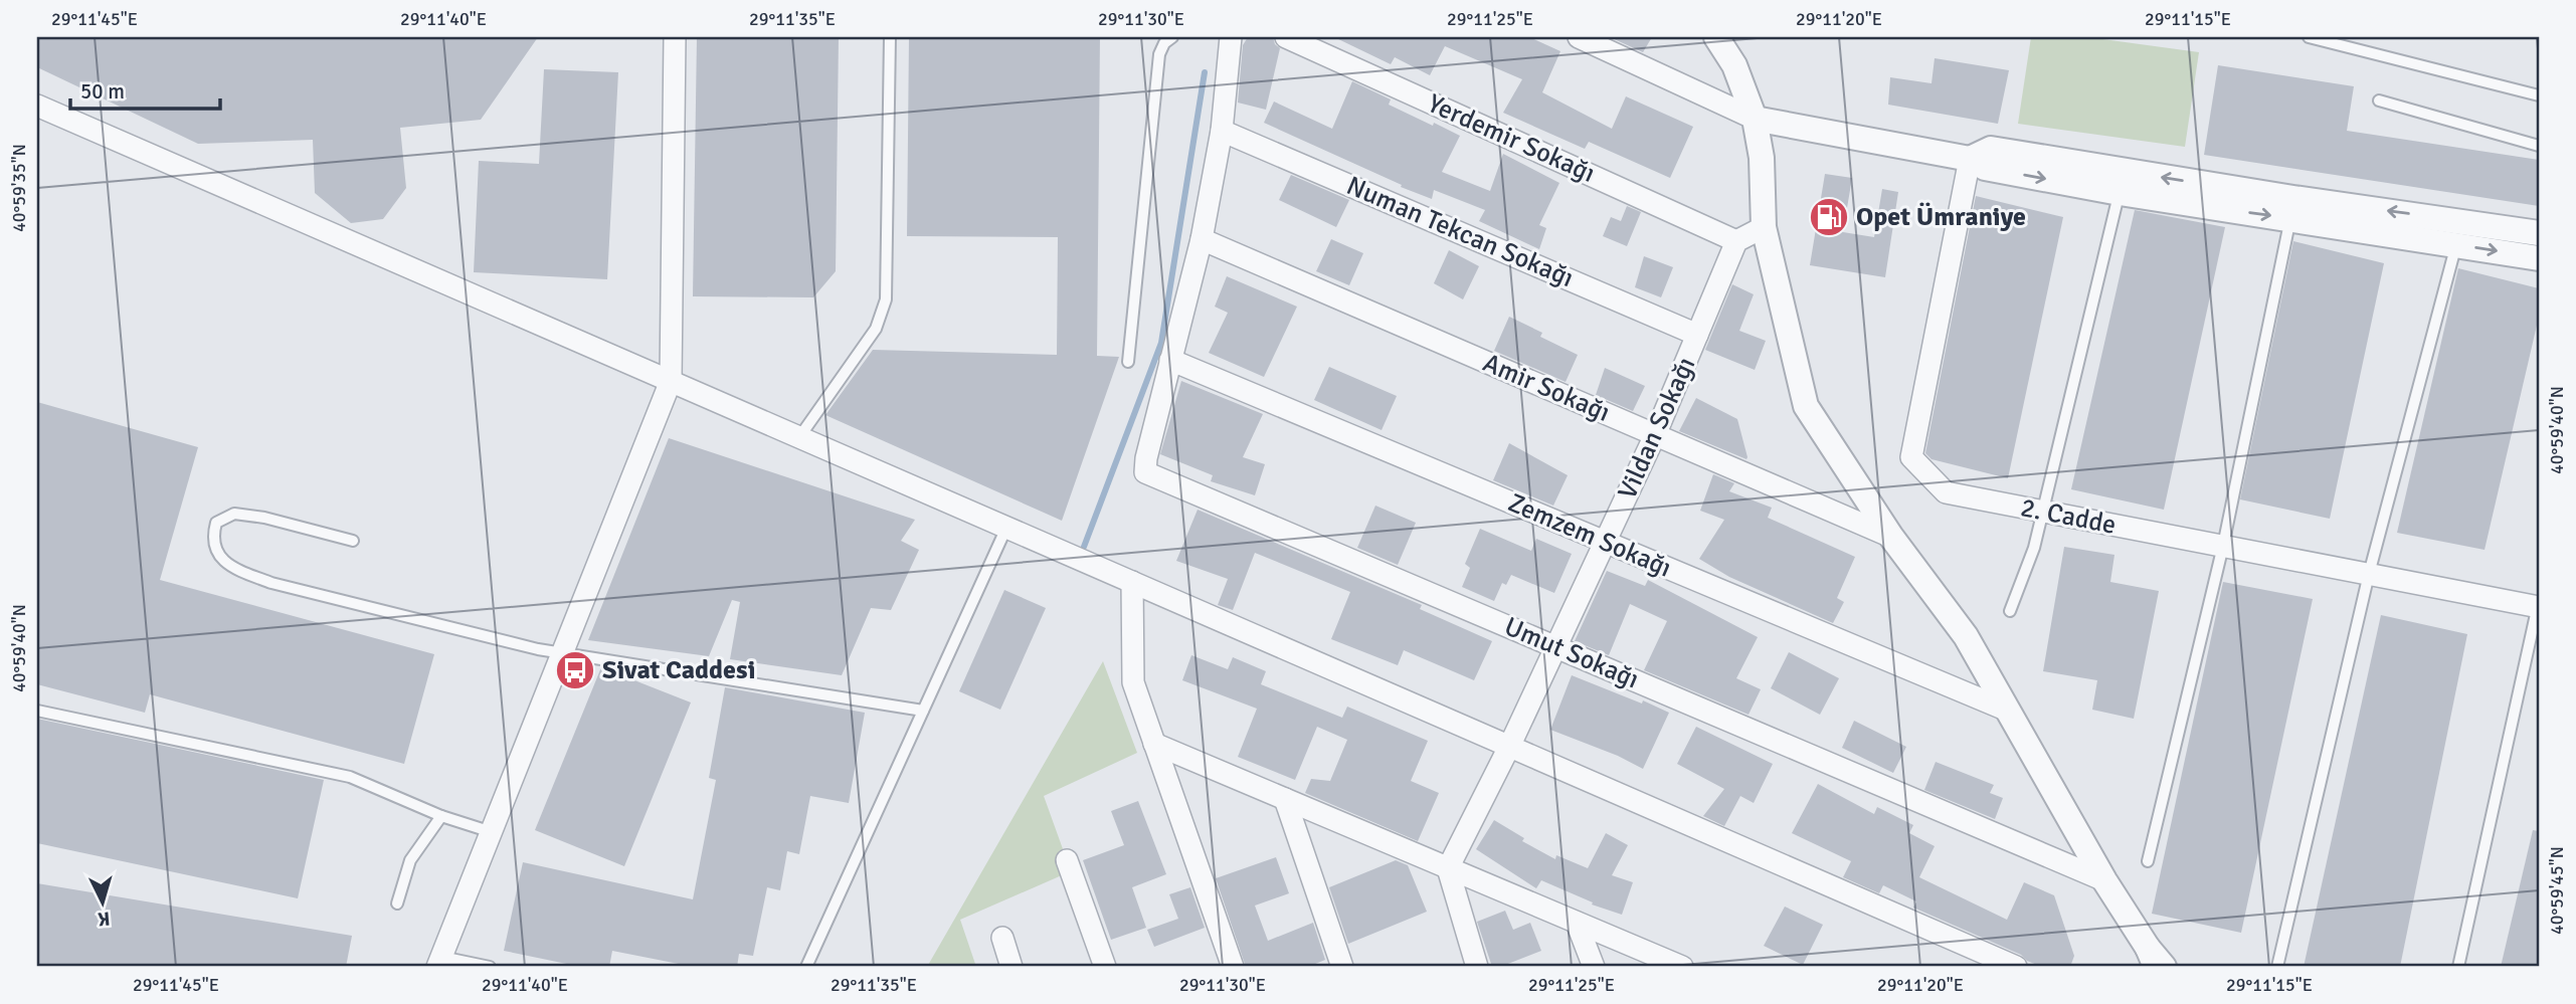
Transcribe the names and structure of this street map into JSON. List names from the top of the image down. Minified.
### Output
{"streets":{"street":["Yerdemir Sokağı","Numan Tekcan Sokağı","Amir Sokağı","Vildan Sokağı","2. Cadde","Zemzem Sokağı","Umut Sokağı"]},"crossings":[["Yerdemir Sokağı","Vildan Sokağı"],["Numan Tekcan Sokağı","Vildan Sokağı"],["Amir Sokağı","Vildan Sokağı"],["Vildan Sokağı","Zemzem Sokağı"],["Vildan Sokağı","Umut Sokağı"],["Zemzem Sokağı","Umut Sokağı"]],"places":{"fuel station":["Opet Ümraniye"],"bus stop":["Sivat Caddesi"]},"scale_bar":"50 m","north":"bottom","coordinates":["29°11'45\"E","29°11'40\"E","29°11'35\"E","29°11'30\"E","29°11'25\"E","29°11'20\"E","29°11'15\"E","40°59'35\"N","40°59'40\"N","40°59'45\"N"]}
